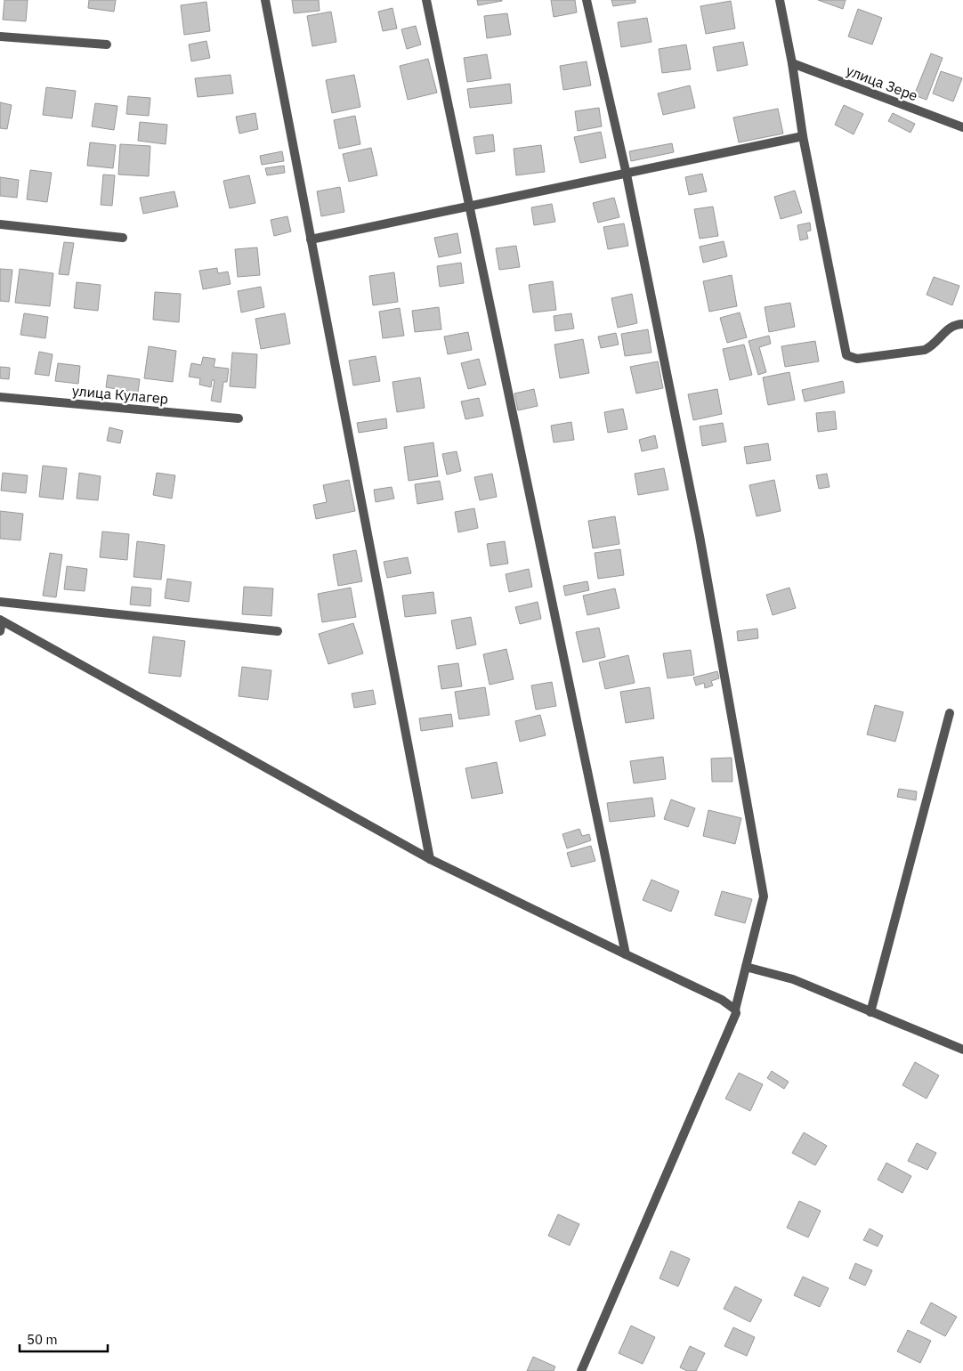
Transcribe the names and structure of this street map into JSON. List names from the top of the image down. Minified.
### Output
{"streets":{"street":["улица Зере","улица Кулагер"]},"scale_bar":"50 m"}
